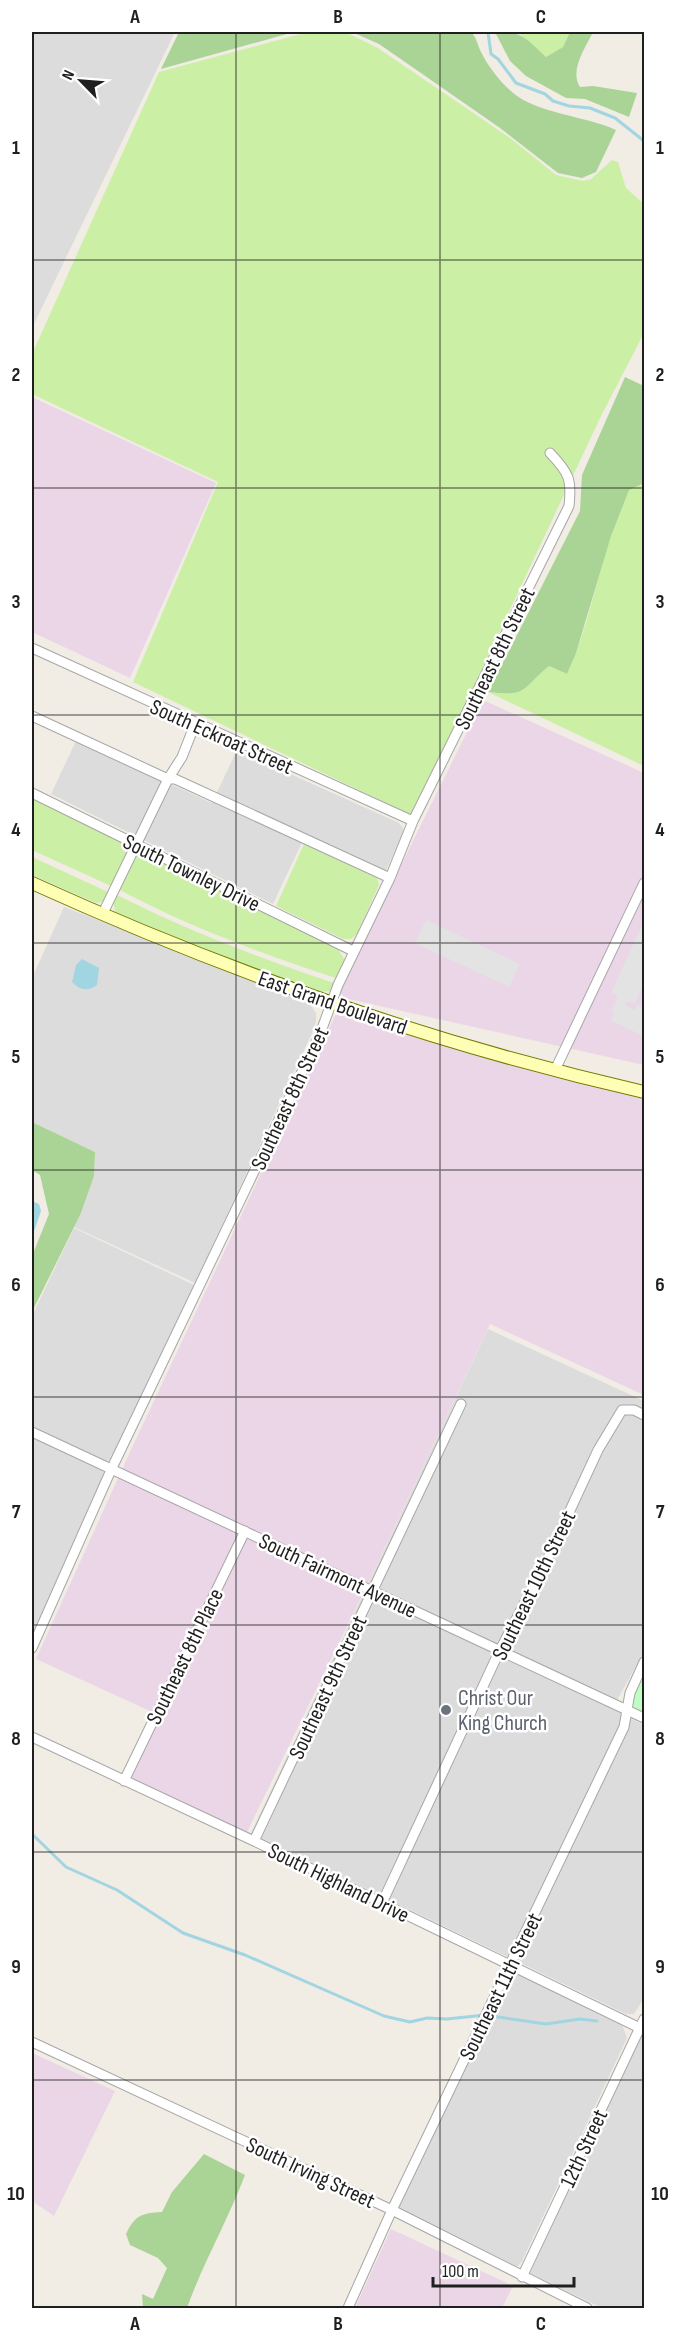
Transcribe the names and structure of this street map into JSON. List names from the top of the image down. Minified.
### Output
{"streets":{"street":["Southeast 8th Street","South Eckroat Street","South Townley Drive","East Grand Boulevard","South Fairmont Avenue","Southeast 10th Street","Southeast 8th Place","Southeast 9th Street","South Highland Drive","Southeast 11th Street","12th Street","South Irving Street"]},"crossings":[["Southeast 8th Street","South Eckroat Street"],["Southeast 8th Street","South Townley Drive"],["Southeast 8th Street","East Grand Boulevard"],["Southeast 8th Street","South Fairmont Avenue"],["South Fairmont Avenue","Southeast 10th Street"],["South Fairmont Avenue","Southeast 8th Place"],["South Fairmont Avenue","Southeast 9th Street"],["South Fairmont Avenue","Southeast 11th Street"],["Southeast 10th Street","South Highland Drive"],["Southeast 8th Place","South Highland Drive"],["Southeast 9th Street","South Highland Drive"],["South Highland Drive","Southeast 11th Street"],["South Highland Drive","12th Street"],["Southeast 11th Street","South Irving Street"],["12th Street","South Irving Street"]],"places":["Christ Our King Church"],"scale_bar":"100 m","north":"top left","grid":{"columns":["A","B","C"],"rows":["1","2","3","4","5","6","7","8","9","10"]}}
